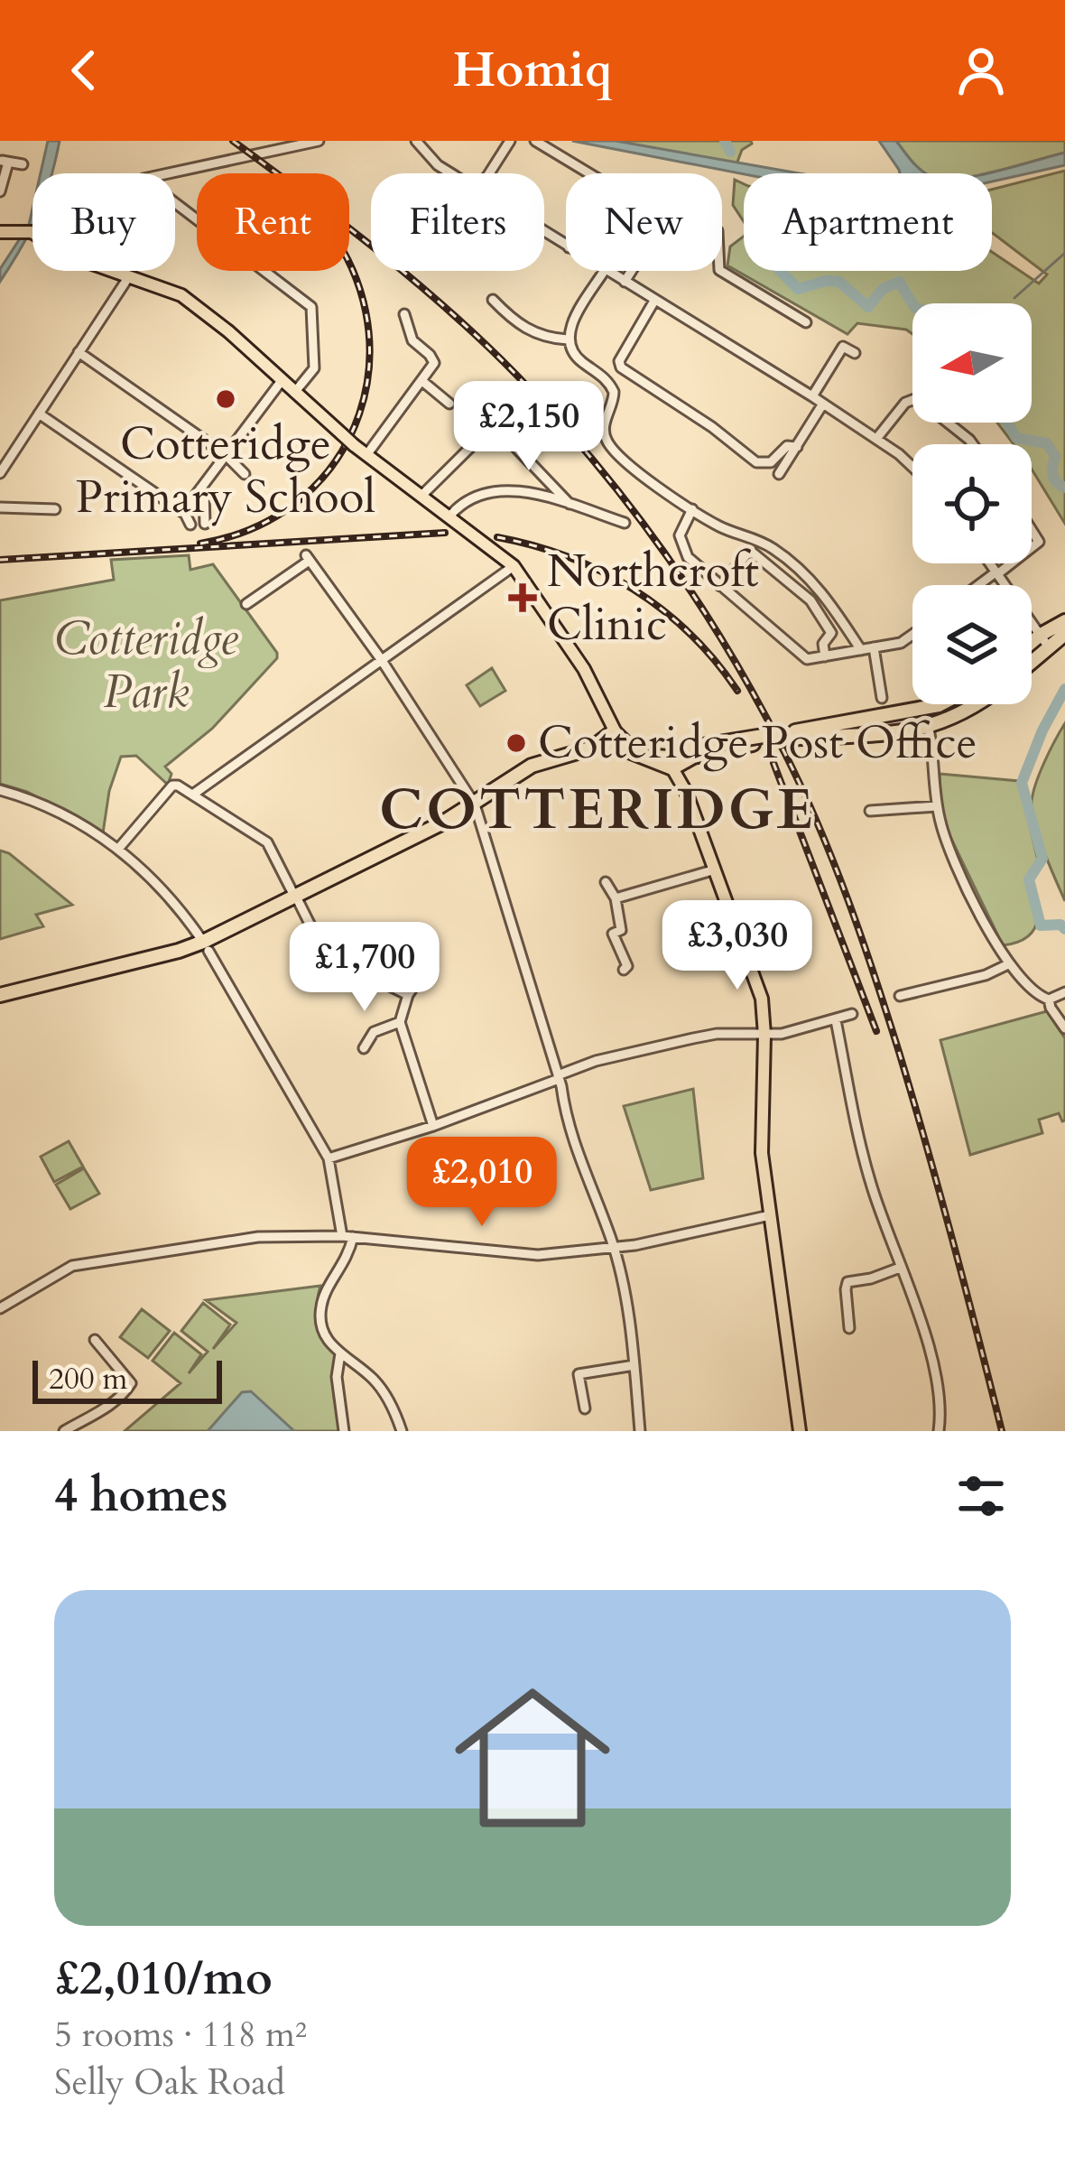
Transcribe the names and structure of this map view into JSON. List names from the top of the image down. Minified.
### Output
{"districts":["COTTERIDGE"],"parks":["Cotteridge Park"],"places":{"other":["Cotteridge Primary School","Cotteridge Post Office"],"health":["Northcroft Clinic"]},"scale_bar":"200 m","north":"left","page":{"header":"Homiq","chip":["Buy","Rent","Filters","New","Apartment"],"price":["£2,150","£3,030","£1,700","£2,010"],"scale":"200 m","heading":"4 homes","list":[{"name":"£2,010/mo","note":"5 rooms · 118 m² · Selly Oak Road"}]}}
